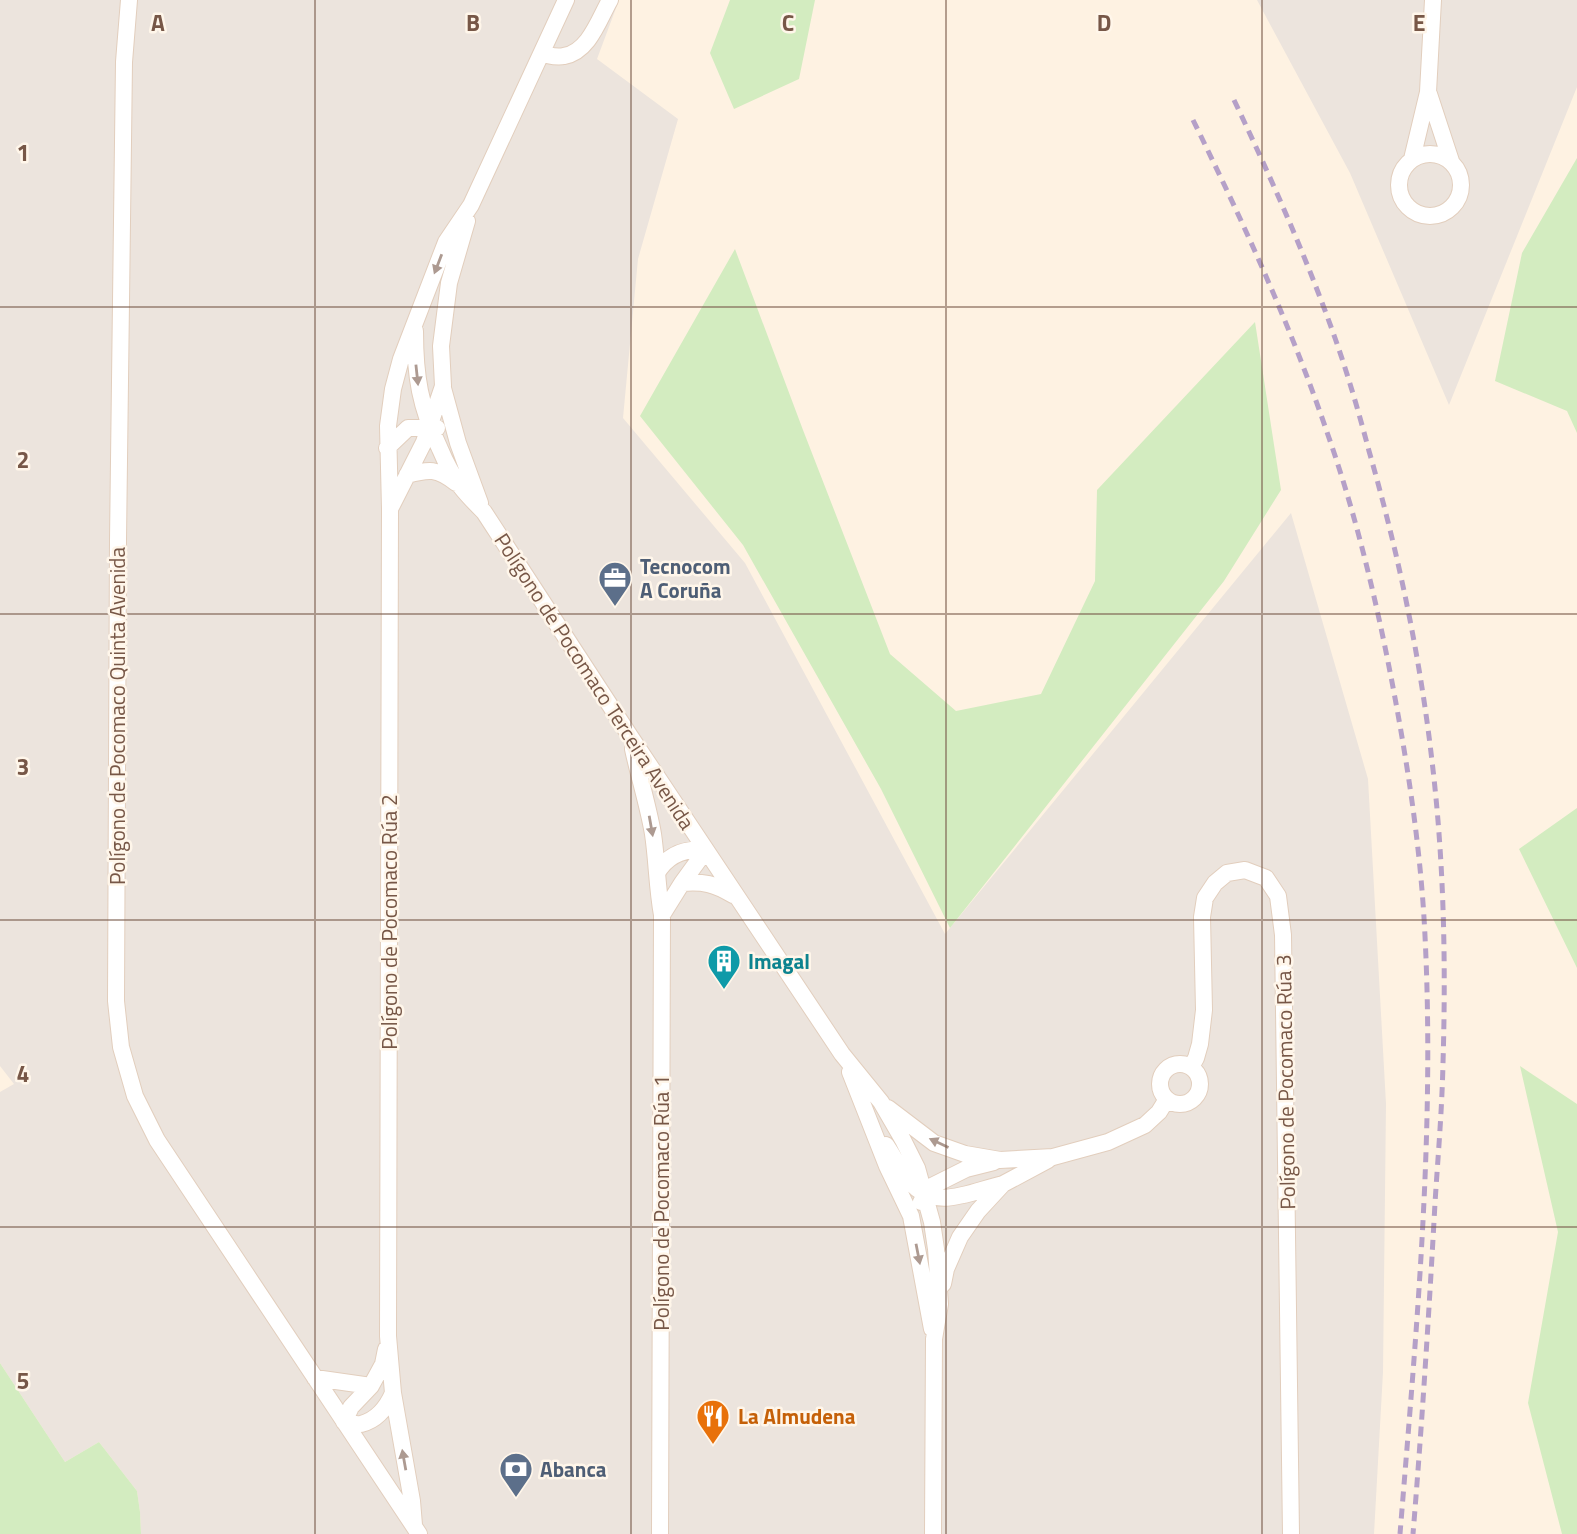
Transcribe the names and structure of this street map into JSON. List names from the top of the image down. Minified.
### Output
{"streets":{"street":["Polígono de Pocomaco Terceira Avenida","Polígono de Pocomaco Quinta Avenida","Polígono de Pocomaco Rúa 2","Polígono de Pocomaco Rúa 3","Polígono de Pocomaco Rúa 1"]},"crossings":[["Polígono de Pocomaco Terceira Avenida","Polígono de Pocomaco Rúa 2"],["Polígono de Pocomaco Terceira Avenida","Polígono de Pocomaco Rúa 1"],["Polígono de Pocomaco Quinta Avenida","Polígono de Pocomaco Rúa 2"]],"places":{"office":["Tecnocom A Coruña"],"building":["Imagal"],"restaurant":["La Almudena"],"bank":["Abanca"]},"grid":{"columns":["A","B","C","D","E"],"rows":["1","2","3","4","5"]}}
